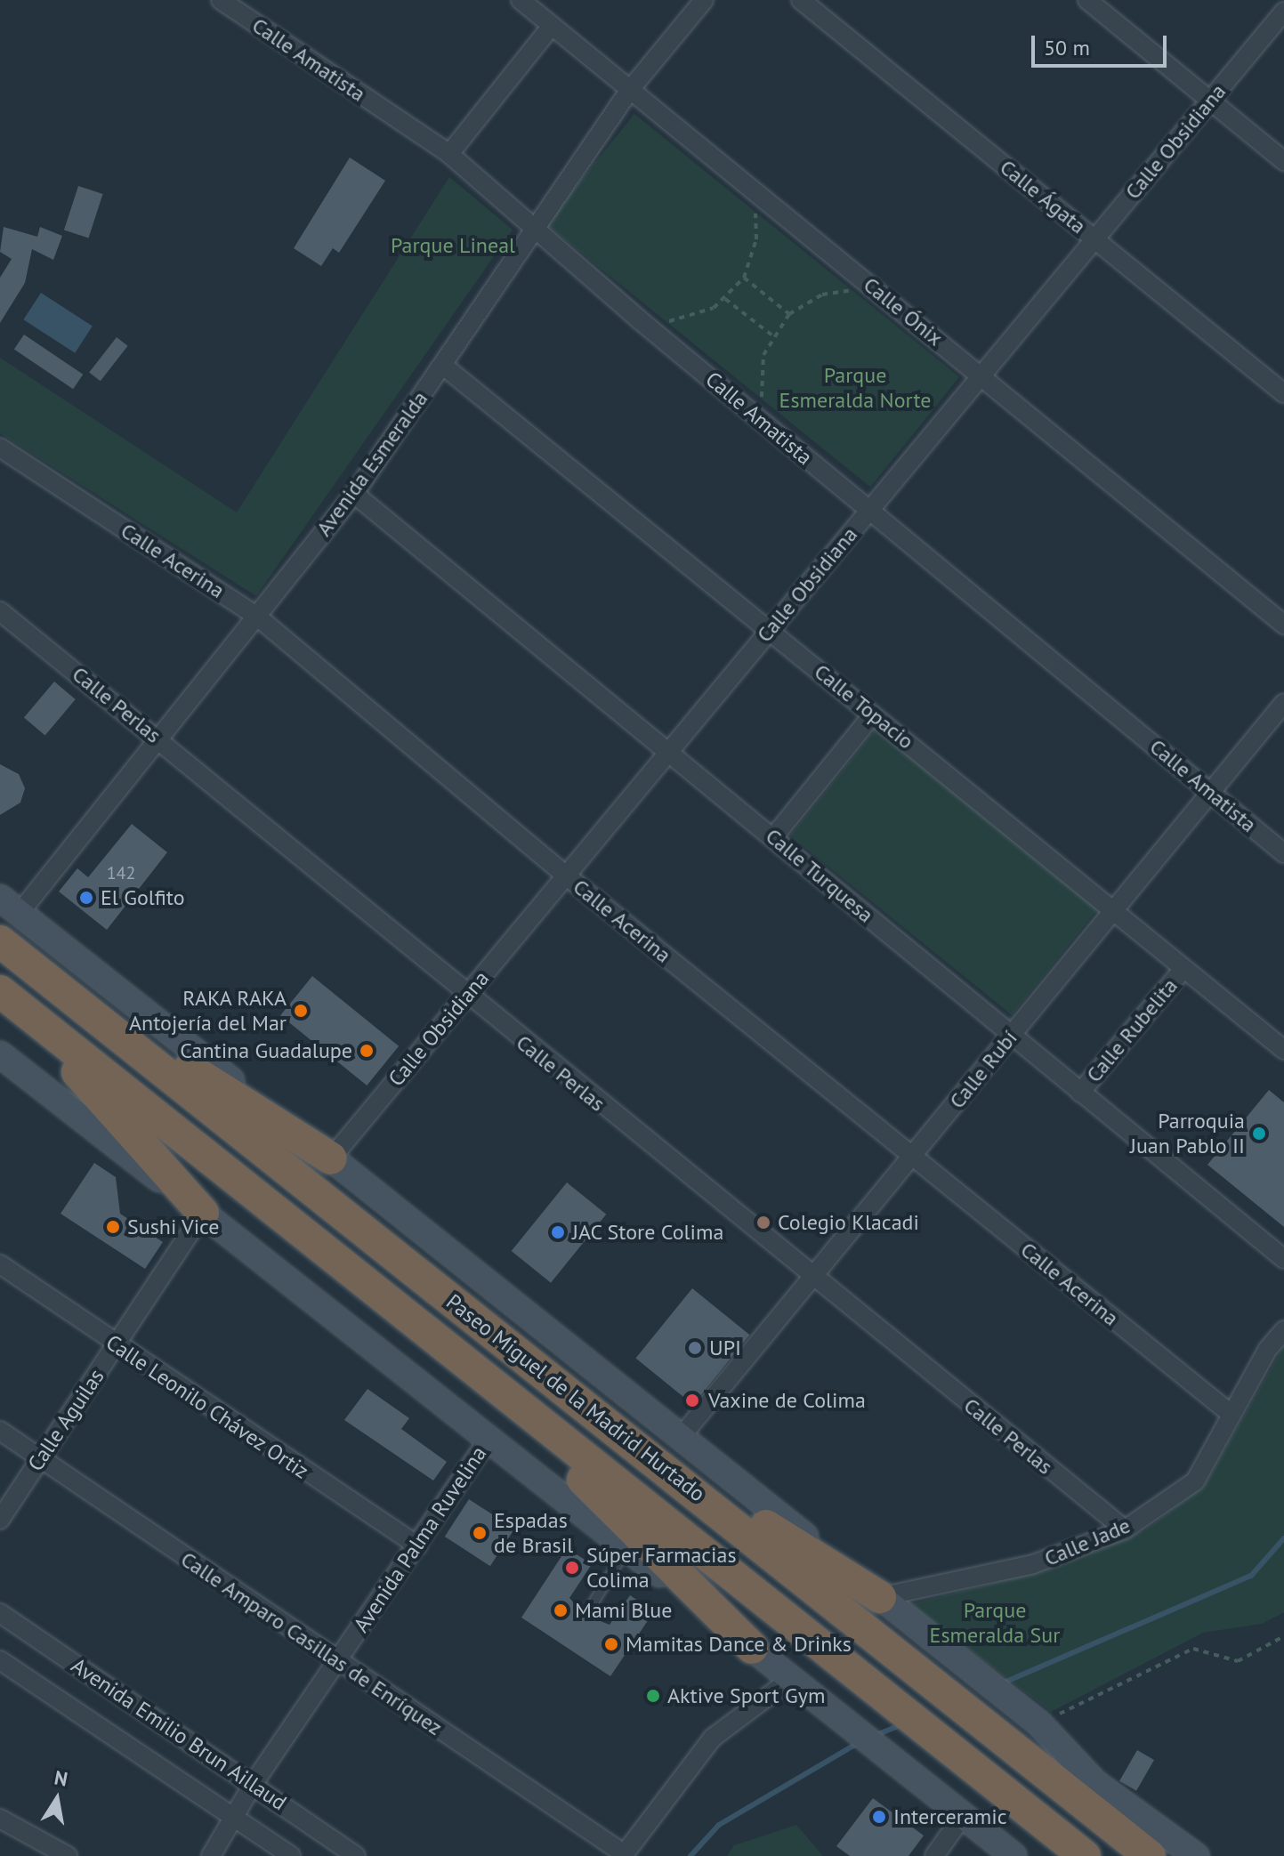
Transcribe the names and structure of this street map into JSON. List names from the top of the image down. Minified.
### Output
{"streets":{"highway":["Paseo Miguel de la Madrid Hurtado"],"street":["Calle Amatista","Calle Obsidiana","Calle Ágata","Calle Ónix","Avenida Esmeralda","Calle Acerina","Calle Perlas","Calle Topacio","Calle Turquesa","Calle Rubelita","Calle Rubí","Calle Leonilo Chávez Ortiz","Calle Aguilas","Avenida Palma Ruvelina","Calle Jade","Calle Amparo Casillas de Enríquez","Avenida Emilio Brun Aillaud"]},"crossings":[["Calle Amatista","Calle Obsidiana"],["Calle Amatista","Calle Ónix"],["Calle Amatista","Avenida Esmeralda"],["Calle Amatista","Calle Rubí"],["Calle Obsidiana","Calle Ágata"],["Calle Obsidiana","Calle Ónix"],["Calle Obsidiana","Calle Acerina"],["Calle Obsidiana","Calle Perlas"],["Calle Obsidiana","Calle Topacio"],["Calle Obsidiana","Calle Turquesa"],["Calle Ónix","Avenida Esmeralda"],["Avenida Esmeralda","Calle Acerina"],["Avenida Esmeralda","Calle Perlas"],["Avenida Esmeralda","Calle Topacio"],["Avenida Esmeralda","Calle Turquesa"],["Calle Acerina","Calle Rubí"],["Calle Acerina","Calle Jade"],["Calle Perlas","Calle Rubí"],["Calle Perlas","Calle Jade"],["Calle Topacio","Calle Rubelita"],["Calle Topacio","Calle Rubí"],["Calle Turquesa","Calle Rubelita"],["Calle Turquesa","Calle Rubí"],["Calle Leonilo Chávez Ortiz","Calle Aguilas"],["Calle Leonilo Chávez Ortiz","Avenida Palma Ruvelina"],["Calle Aguilas","Calle Amparo Casillas de Enríquez"],["Avenida Palma Ruvelina","Calle Amparo Casillas de Enríquez"],["Avenida Palma Ruvelina","Avenida Emilio Brun Aillaud"]],"parks":["Parque Lineal","Parque Esmeralda Norte","Parque Esmeralda Sur"],"places":["El Golfito","RAKA RAKA Antojería del Mar","Cantina Guadalupe","Parroquia Juan Pablo II","Colegio Klacadi","Sushi Vice","JAC Store Colima","UPI","Vaxine de Colima","Espadas de Brasil","Súper Farmacias Colima","Mami Blue","Mamitas Dance & Drinks","Aktive Sport Gym","Interceramic"],"house_numbers":["142"],"scale_bar":"50 m","north":"top"}
